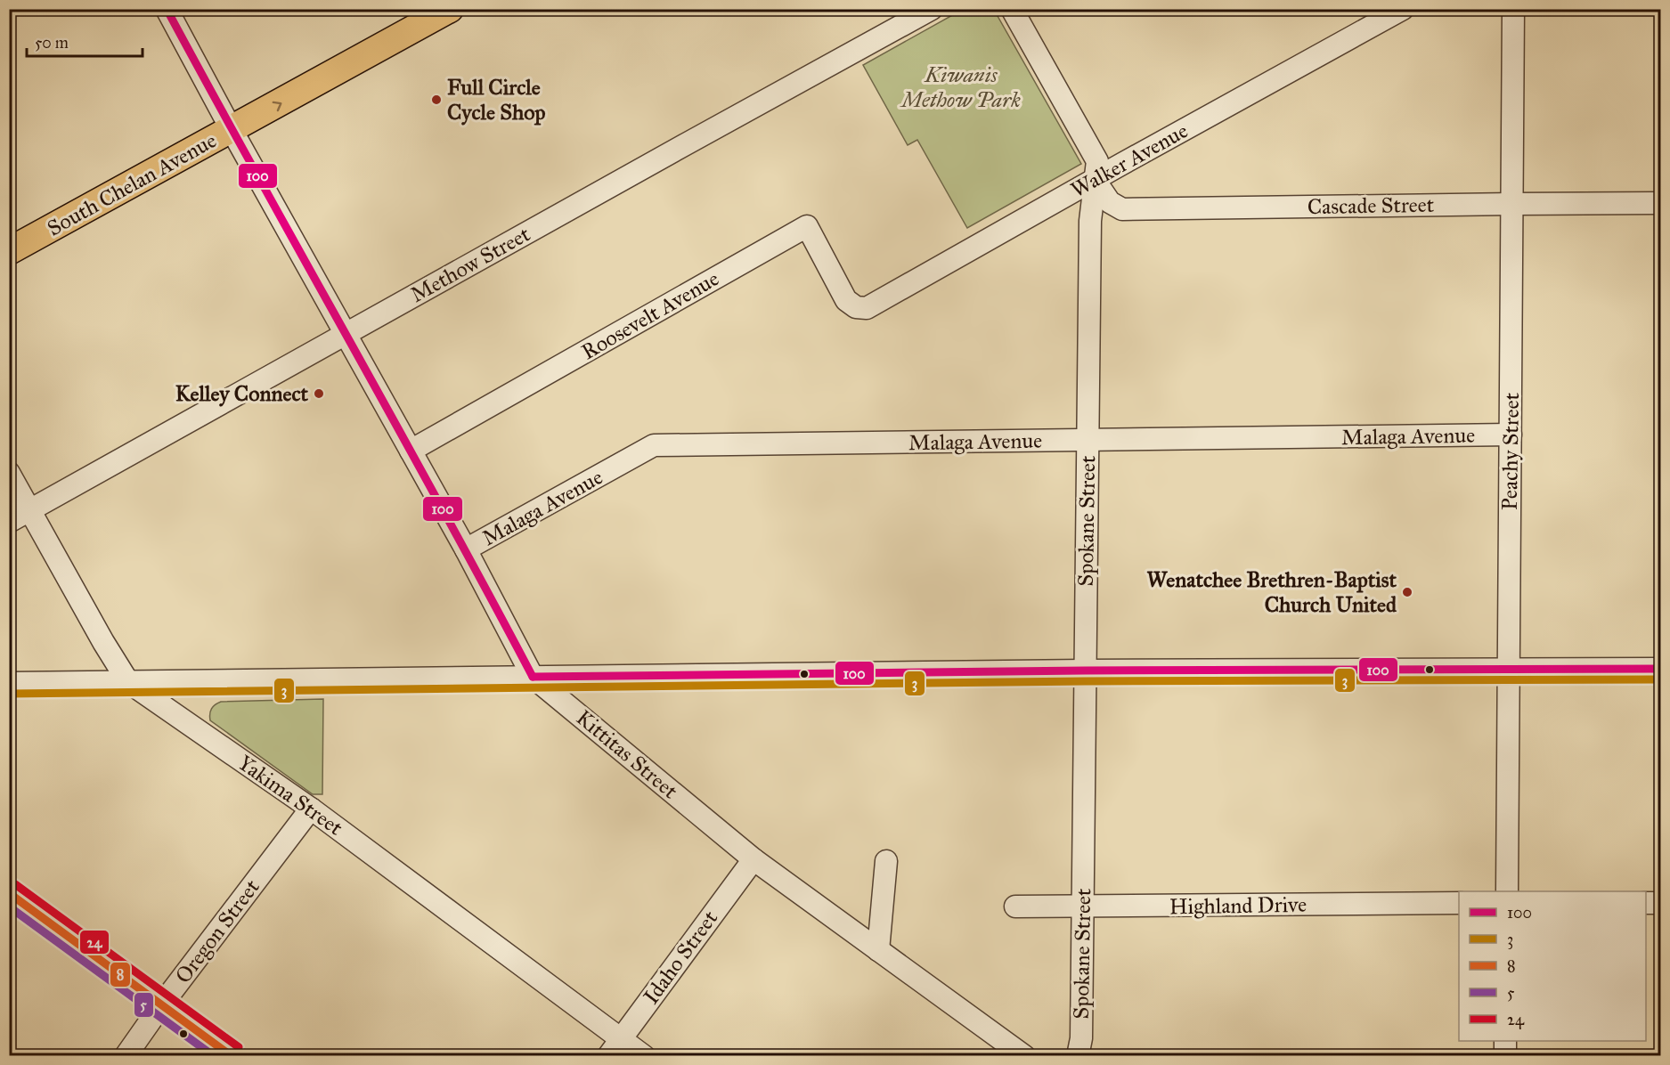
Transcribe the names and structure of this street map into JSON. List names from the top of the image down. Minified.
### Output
{"streets":{"main road":["South Chelan Avenue"],"street":["Walker Avenue","Cascade Street","Methow Street","Roosevelt Avenue","Malaga Avenue","Peachy Street","Spokane Street","Kittitas Street","Yakima Street","Highland Drive","Oregon Street","Idaho Street"]},"crossings":[["Walker Avenue","Cascade Street"],["Walker Avenue","Roosevelt Avenue"],["Walker Avenue","Spokane Street"],["South Chelan Avenue","Kittitas Street"],["Cascade Street","Peachy Street"],["Cascade Street","Spokane Street"],["Methow Street","Kittitas Street"],["Methow Street","Yakima Street"],["Roosevelt Avenue","Kittitas Street"],["Malaga Avenue","Peachy Street"],["Malaga Avenue","Spokane Street"],["Malaga Avenue","Kittitas Street"],["Spokane Street","Highland Drive"],["Kittitas Street","Idaho Street"],["Yakima Street","Oregon Street"],["Yakima Street","Idaho Street"]],"one_way":["South Chelan Avenue"],"parks":["Kiwanis Methow Park"],"places":["Full Circle Cycle Shop","Kelley Connect","Wenatchee Brethren-Baptist Church United"],"lines":["transit line 100","transit line 3","transit line 24","transit line 8","transit line 5"],"legend":["100","3","8","5","24"],"scale_bar":"50 m"}
